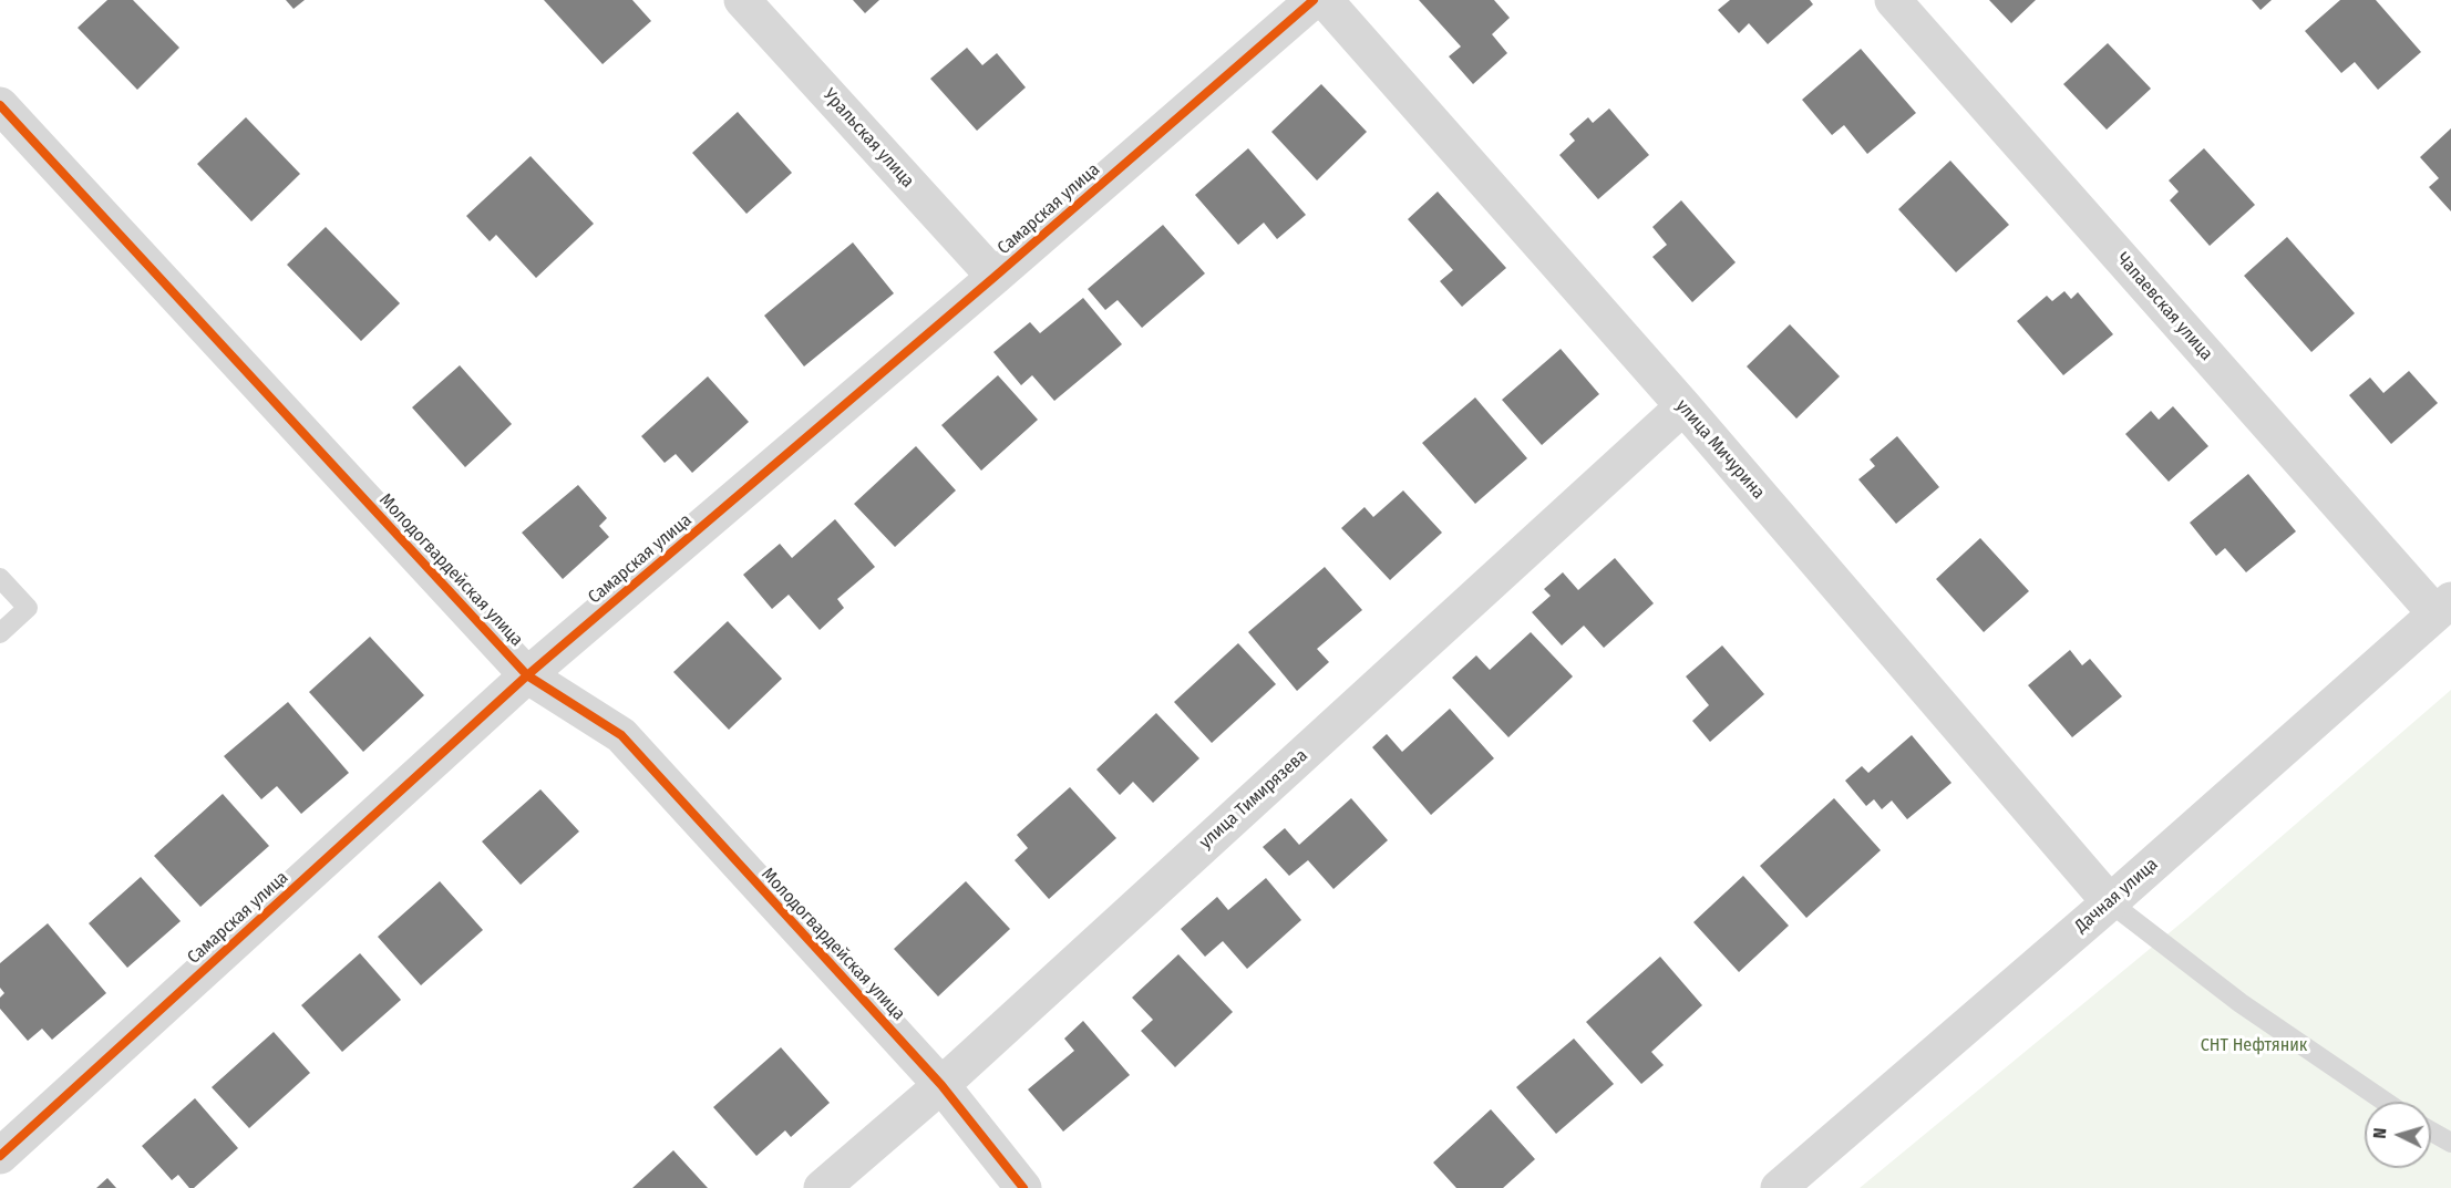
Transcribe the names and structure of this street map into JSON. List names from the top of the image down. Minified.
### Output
{"streets":{"street":["Уральская улица","Самарская улица","Чапаевская улица","улица Мичурина","Молодогвардейская улица","улица Тимирязева","Дачная улица"]},"crossings":[["Уральская улица","Самарская улица"],["Самарская улица","Молодогвардейская улица"],["Чапаевская улица","Дачная улица"],["улица Мичурина","улица Тимирязева"],["улица Мичурина","Дачная улица"],["Молодогвардейская улица","улица Тимирязева"]],"parks":["СНТ Нефтяник"],"north":"left"}
